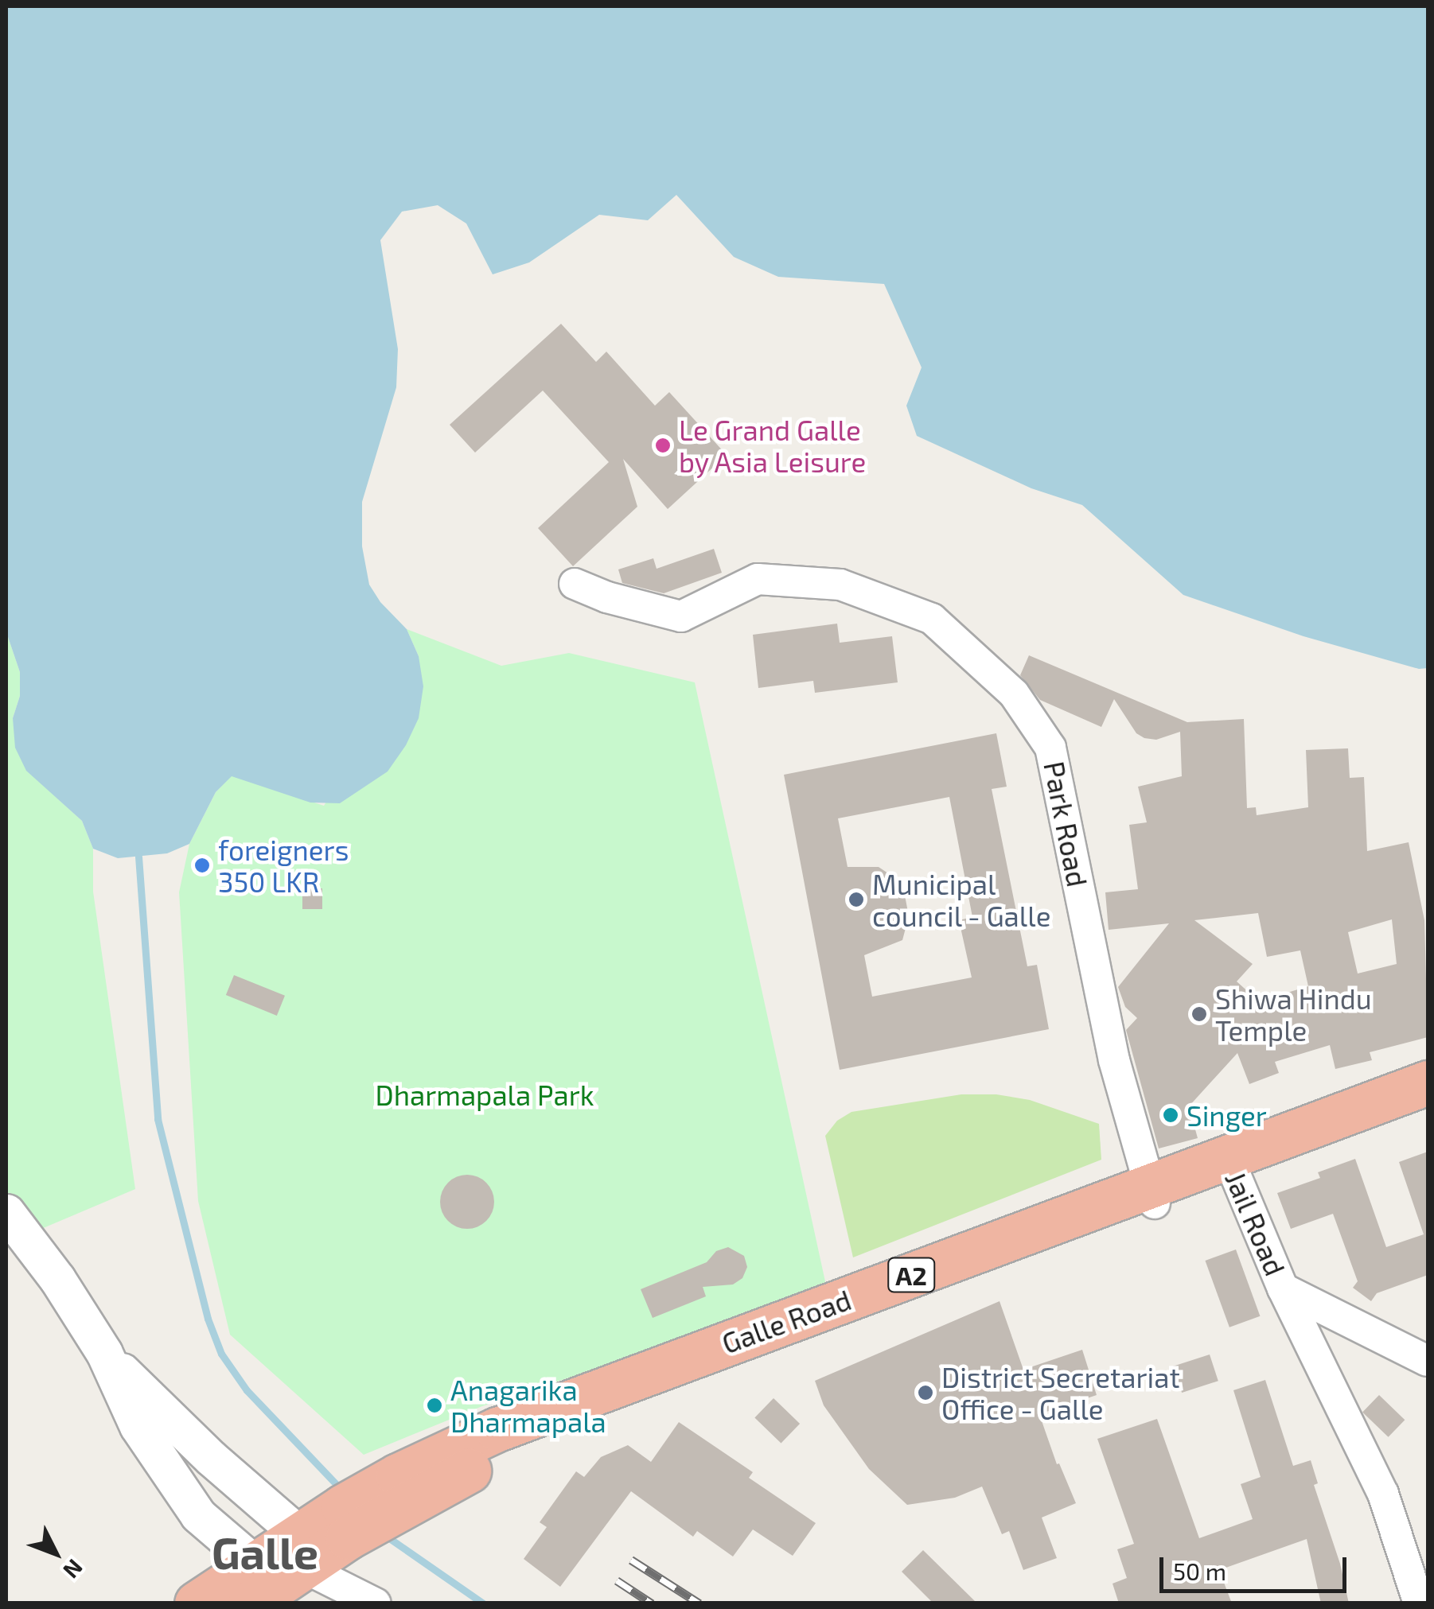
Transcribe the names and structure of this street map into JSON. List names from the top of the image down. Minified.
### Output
{"streets":{"highway":["A2","Galle Road"],"street":["Park Road","Jail Road"]},"crossings":[["Park Road","Galle Road"],["Jail Road","Galle Road"],["A2","Galle Road"]],"districts":["Galle"],"parks":["Dharmapala Park"],"places":["Le Grand Galle by Asia Leisure","foreigners 350 LKR","Municipal council - Galle","Shiwa Hindu Temple","Singer","District Secretariat Office - Galle","Anagarika Dharmapala"],"scale_bar":"50 m","north":"bottom right"}
